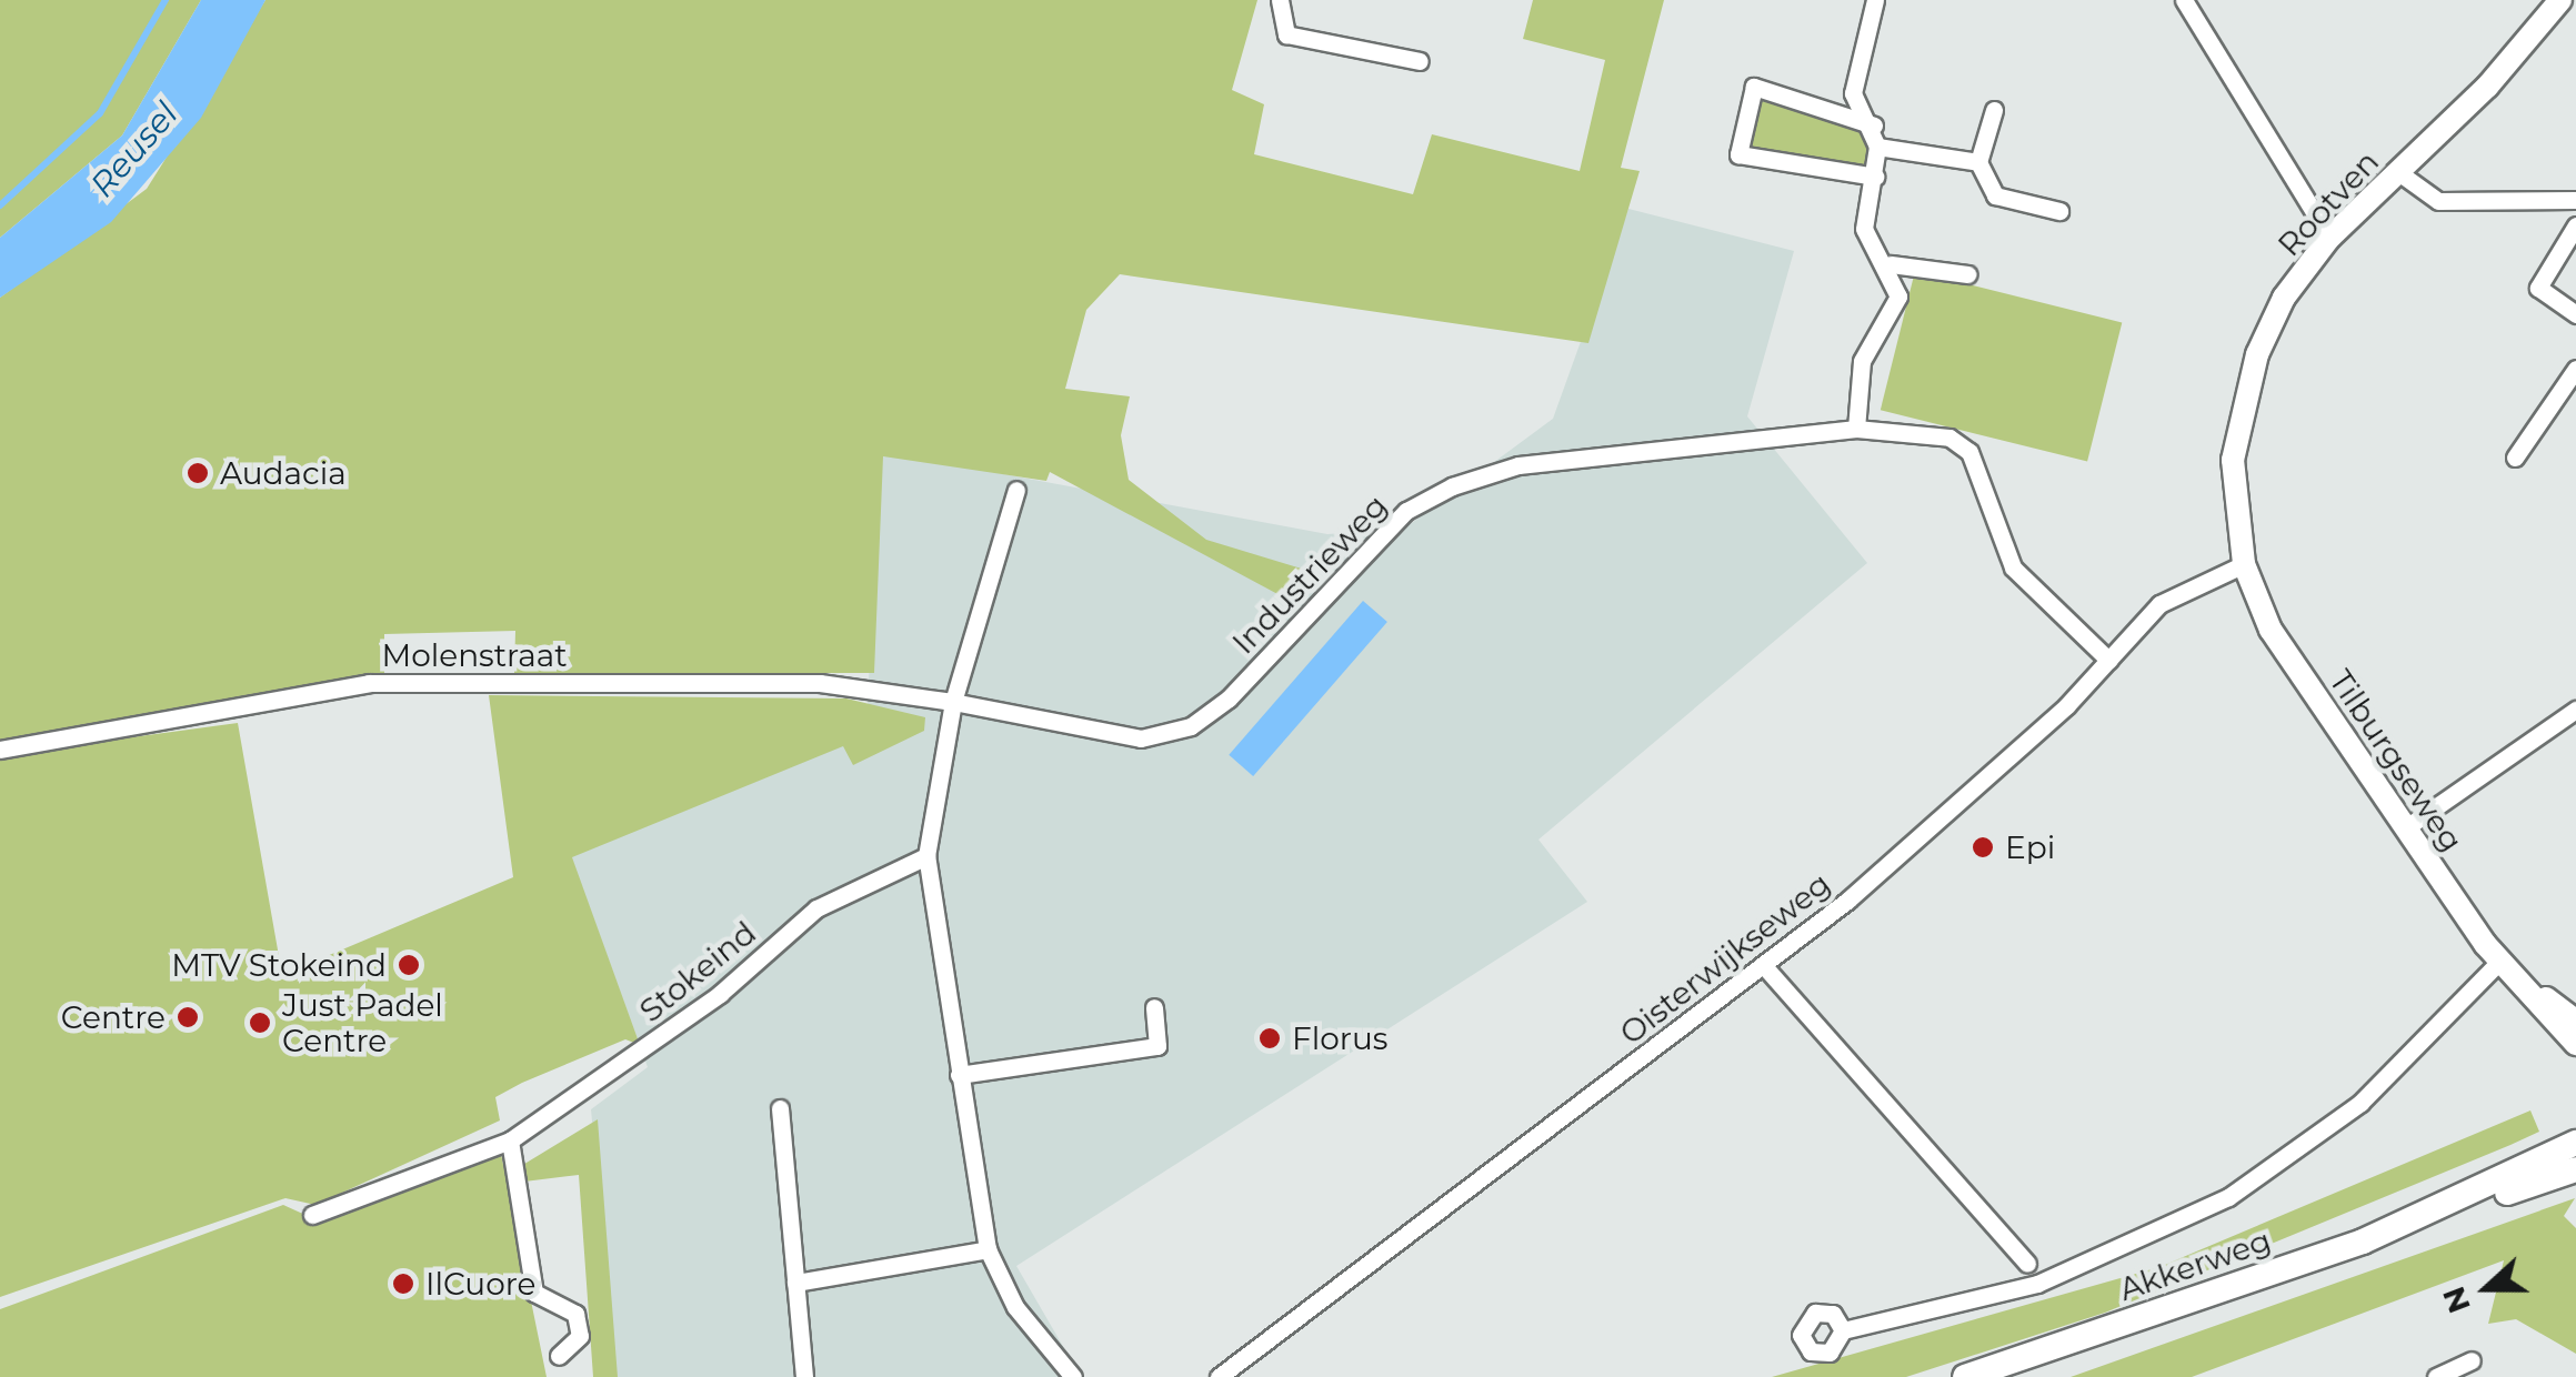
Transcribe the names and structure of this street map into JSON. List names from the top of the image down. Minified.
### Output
{"streets":{"main road":["Akkerweg"],"street":["Rootven","Industrieweg","Molenstraat","Tilburgseweg","Oisterwijkseweg","Stokeind"]},"crossings":[["Rootven","Tilburgseweg"],["Rootven","Oisterwijkseweg"],["Industrieweg","Molenstraat"],["Industrieweg","Oisterwijkseweg"],["Tilburgseweg","Oisterwijkseweg"]],"water":["Reusel"],"places":["Audacia","Epi","MTV Stokeind","Centre","Just Padel Centre","Florus","IlCuore"],"north":"left"}
